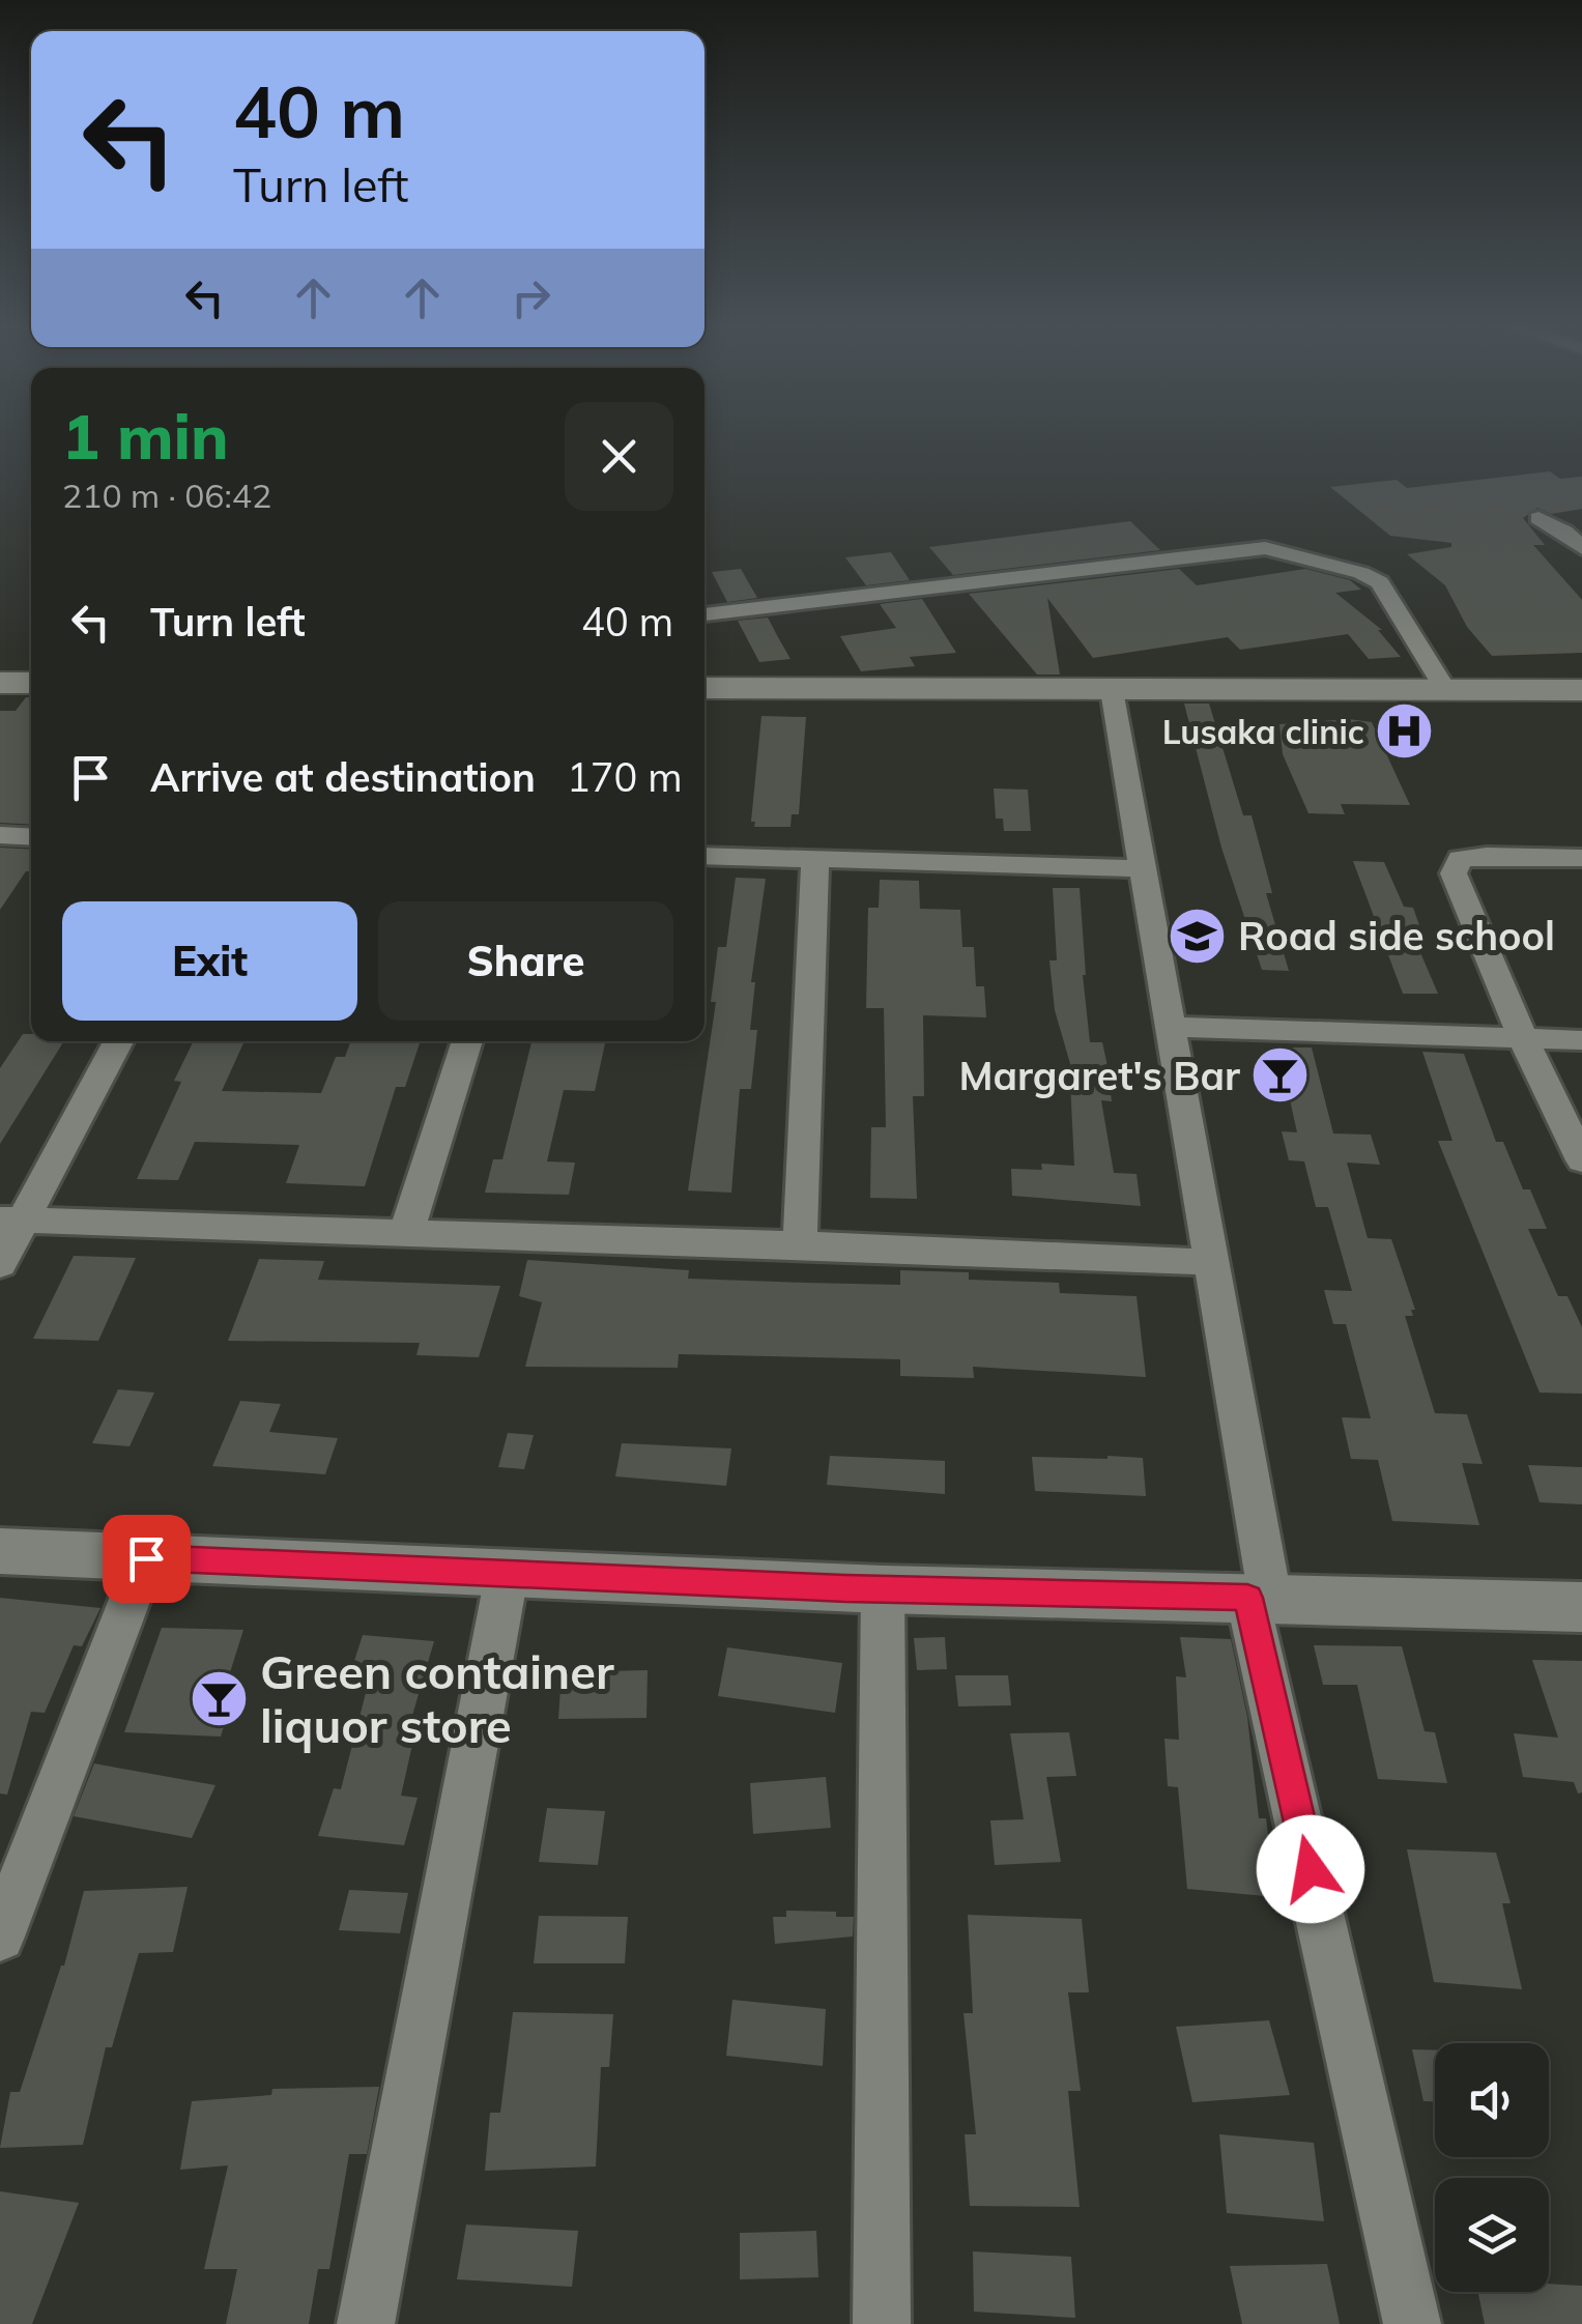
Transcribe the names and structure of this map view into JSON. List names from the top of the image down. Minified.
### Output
{"places":{"hospital":["Lusaka clinic"],"school or university":["Road side school"],"bar":["Margaret's Bar","Green container liquor store"]},"page":{"turn":["40 m","Turn left"],"heading":["1 min","210 m · 06:42"],"list":[{"name":"Turn left","value":"40 m"},{"name":"Arrive at destination","value":"170 m"}],"buttons":["Exit","Share"]}}
